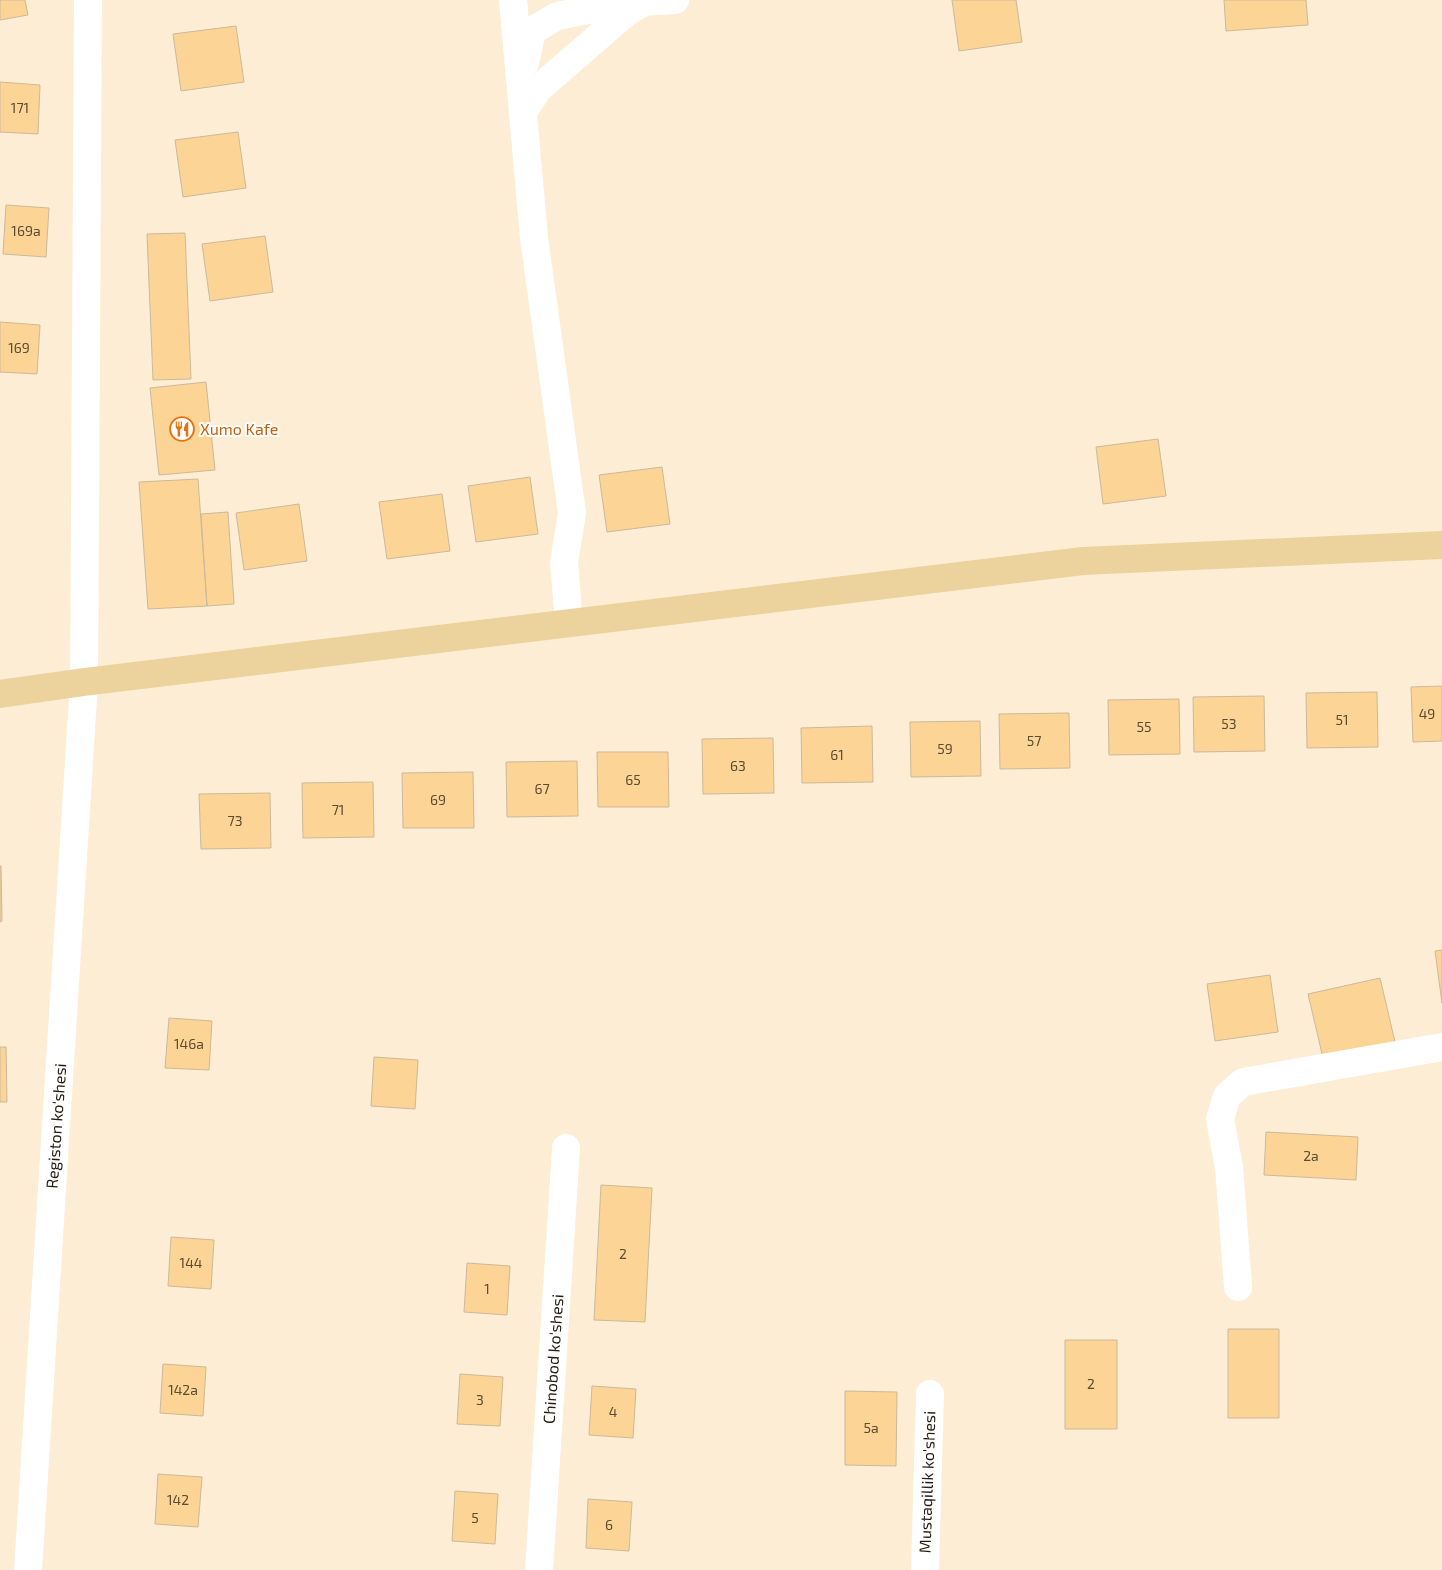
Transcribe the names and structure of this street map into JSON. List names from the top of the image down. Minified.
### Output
{"streets":{"street":["Registon ko'shesi","Chinobod ko'shesi","Mustaqillik ko'shesi"]},"places":{"restaurant":["Xumo Kafe"]},"house_numbers":["171","169a","169","49","51","53","55","57","59","61","63","65","67","69","71","73","146a","2a","2","144","1","2","142a","3","4","5a","142","5","6"]}
